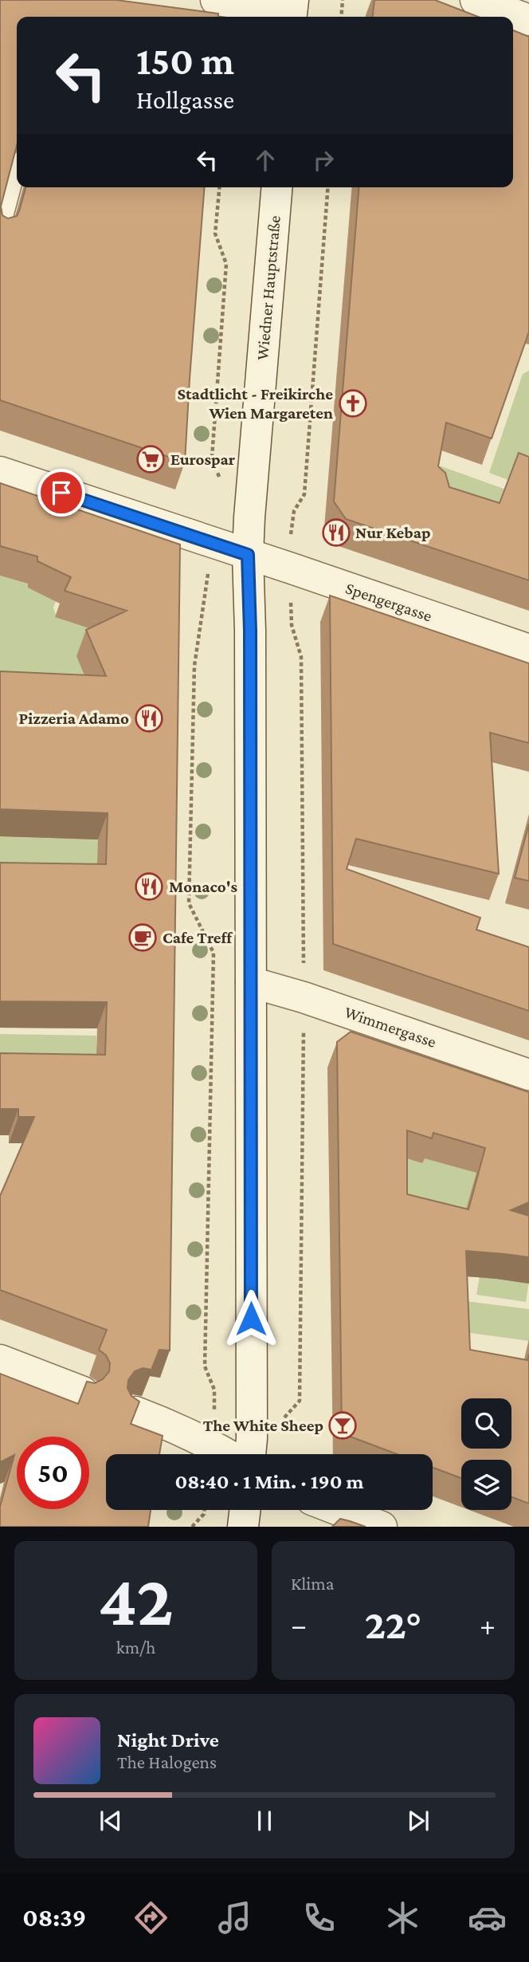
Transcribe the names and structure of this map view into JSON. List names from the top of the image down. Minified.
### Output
{"streets":{"street":["Wiedner Hauptstraße","Spengergasse","Wimmergasse"]},"crossings":[["Wiedner Hauptstraße","Spengergasse"],["Wiedner Hauptstraße","Wimmergasse"]],"places":{"church":["Stadtlicht - Freikirche Wien Margareten"],"supermarket":["Eurospar"],"restaurant":["Nur Kebap","Pizzeria Adamo","Monaco's"],"cafe":["Cafe Treff"],"bar":["The White Sheep"]},"page":{"turn":["150 m","Hollgasse"],"limit":"50","trip":"08:40 · 1 Min. · 190 m","tile":[["42","km/h"],"Klima"],"heat":["−","22°","+"],"song":["Night Drive","The Halogens"],"tabs":"08:39"}}
